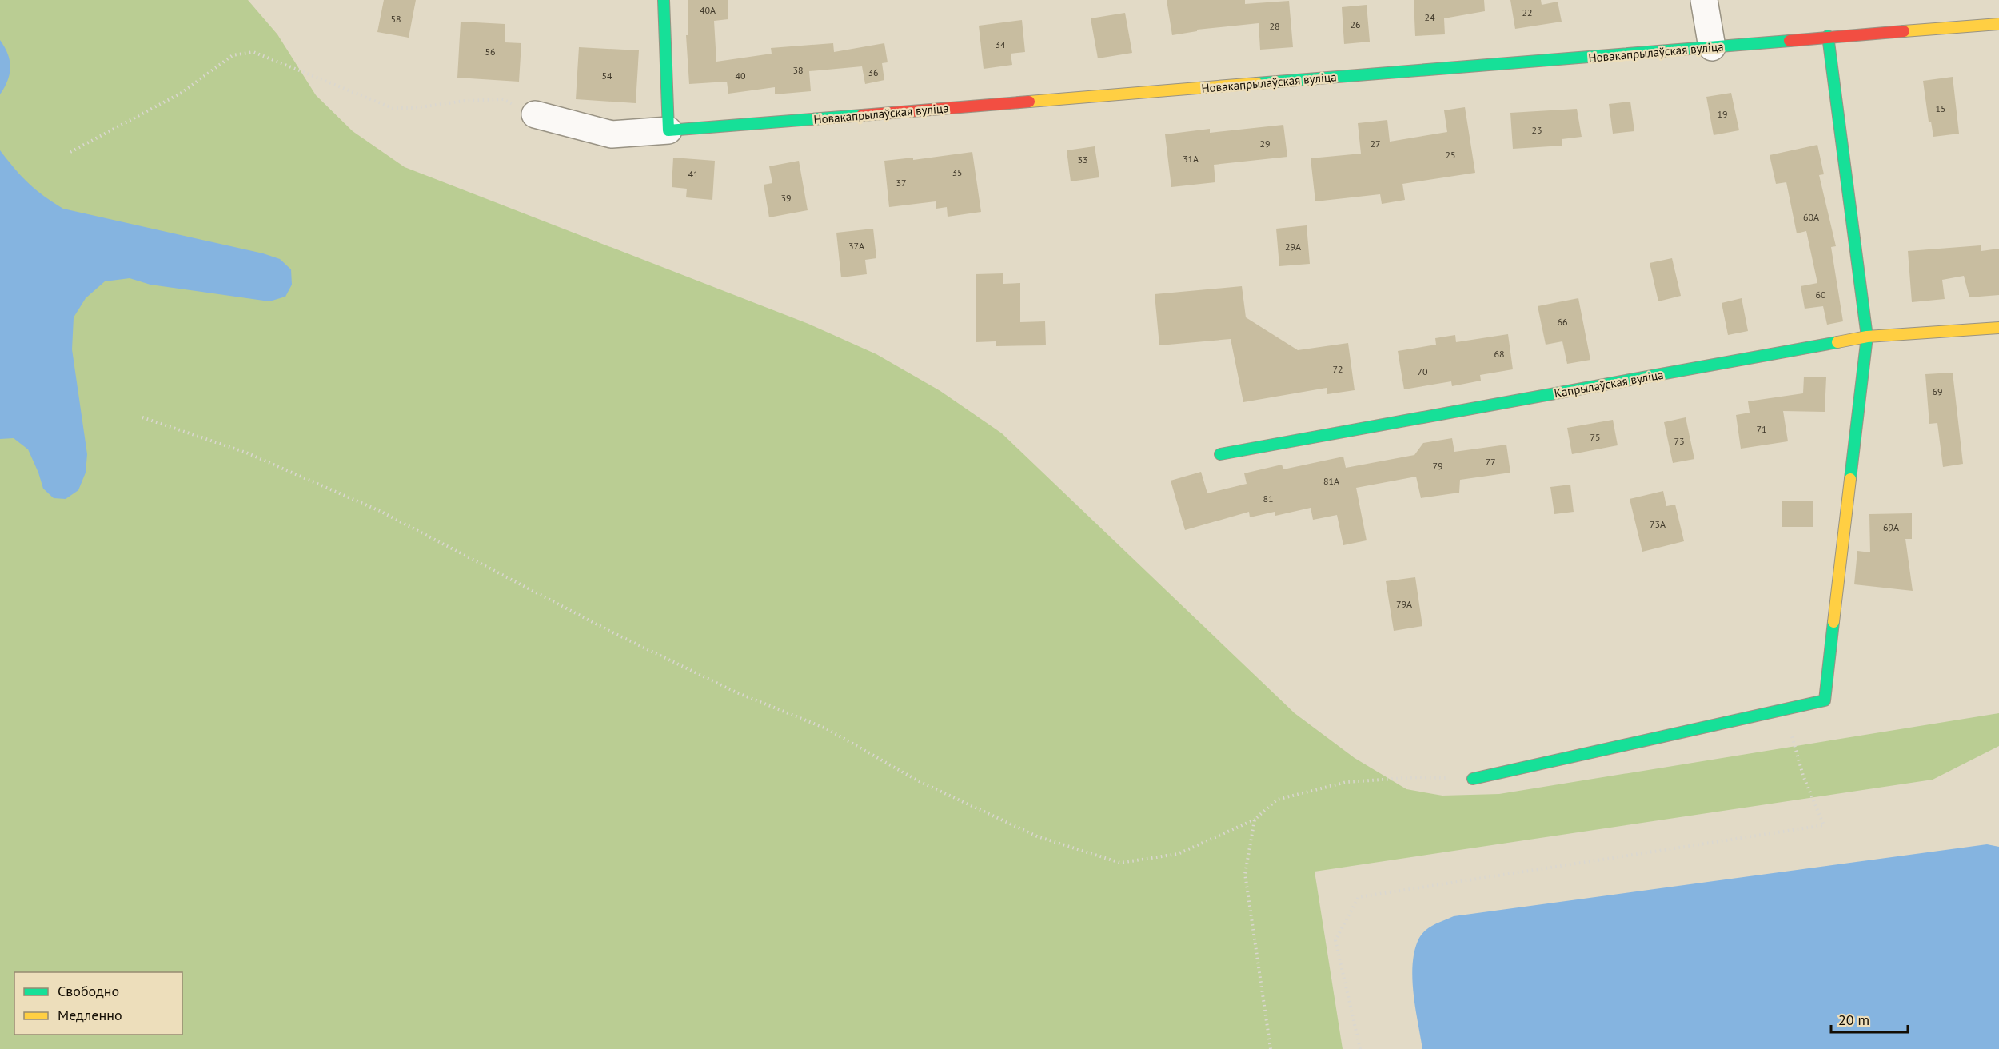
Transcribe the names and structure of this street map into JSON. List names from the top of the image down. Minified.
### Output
{"streets":{"street":["Новакапрылаўская вуліца","Капрылаўская вуліца"]},"house_numbers":["40А","22","24","58","26","28","34","56","38","36","54","40","15","19","23","29","27","25","31А","33","35","41","37","39","60А","37А","29А","60","66","68","72","70","69","71","75","73","77","79","81А","81","73А","69А","79А"],"legend":["Свободно","Медленно"],"scale_bar":"20 m"}
